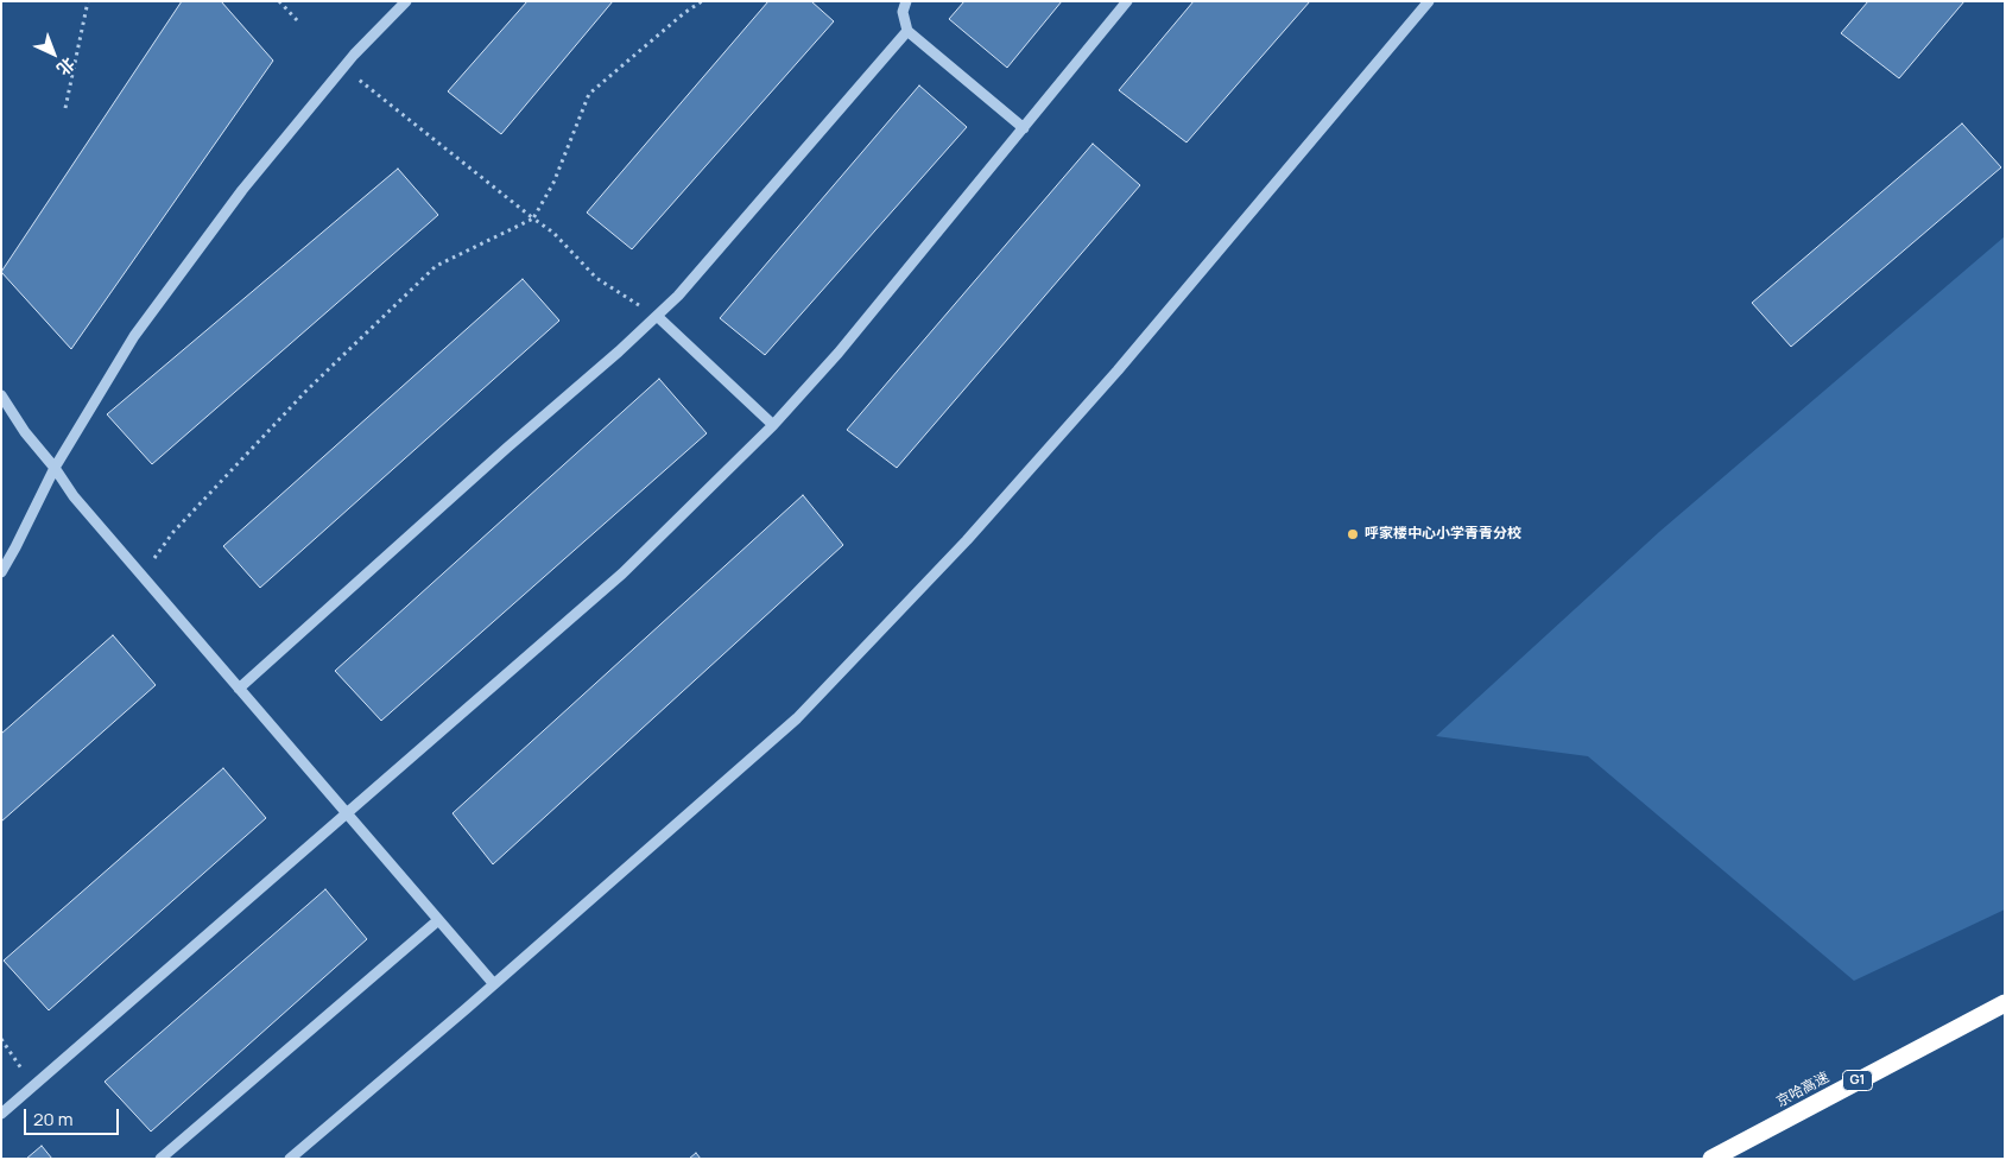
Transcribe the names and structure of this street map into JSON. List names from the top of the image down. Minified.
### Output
{"streets":{"highway":["G1","京哈高速"]},"places":["呼家楼中心小学青青分校"],"scale_bar":"20 m","north":"bottom right"}
